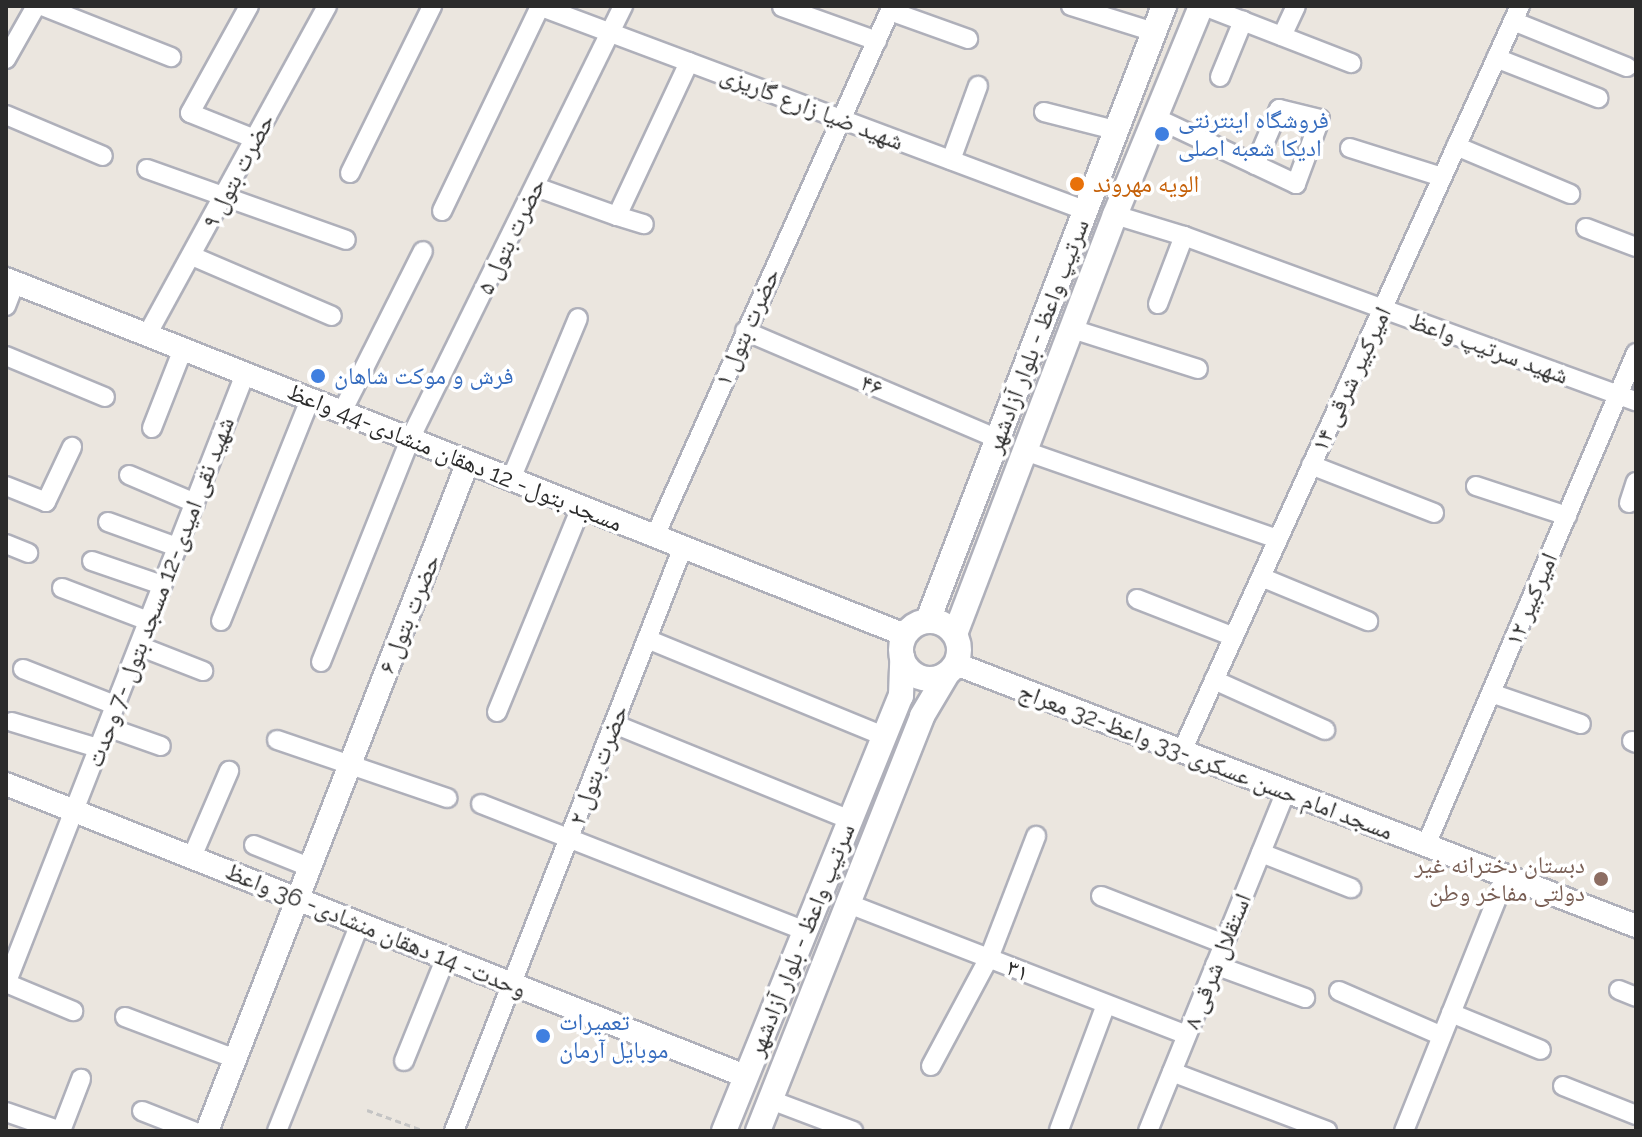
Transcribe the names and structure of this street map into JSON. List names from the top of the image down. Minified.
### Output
{"streets":{"main road":["سرتیپ واعظ - بلوار آزادشهر"],"street":["شهید ضیا زارع گاریزی","حضرت بتول ۹","حضرت بتول ۵","حضرت بتول ۱","شهید سرتیپ واعظ","۱۴ امیرکبیر شرقی","۴۶","مسجد بتول- 12 دهقان منشادی-44 واعظ","شهید نقی امیدی-12 مسجد بتول -7 وحدت","امیرکبیر ۱۲","حضرت بتول ۶","مسجد امام حسن عسکری-33 واعظ-32 معراج","حضرت بتول ۲","وحدت- 14 دهقان منشادی- 36 واعظ","استقلال شرقی ۸","۳۱"]},"crossings":[["شهید ضیا زارع گاریزی","حضرت بتول ۵"],["شهید ضیا زارع گاریزی","حضرت بتول ۱"],["شهید ضیا زارع گاریزی","سرتیپ واعظ - بلوار آزادشهر"],["حضرت بتول ۹","مسجد بتول- 12 دهقان منشادی-44 واعظ"],["حضرت بتول ۵","مسجد بتول- 12 دهقان منشادی-44 واعظ"],["حضرت بتول ۱","۴۶"],["حضرت بتول ۱","مسجد بتول- 12 دهقان منشادی-44 واعظ"],["سرتیپ واعظ - بلوار آزادشهر","شهید سرتیپ واعظ"],["سرتیپ واعظ - بلوار آزادشهر","۴۶"],["سرتیپ واعظ - بلوار آزادشهر","مسجد بتول- 12 دهقان منشادی-44 واعظ"],["سرتیپ واعظ - بلوار آزادشهر","مسجد امام حسن عسکری-33 واعظ-32 معراج"],["سرتیپ واعظ - بلوار آزادشهر","وحدت- 14 دهقان منشادی- 36 واعظ"],["سرتیپ واعظ - بلوار آزادشهر","۳۱"],["شهید سرتیپ واعظ","۱۴ امیرکبیر شرقی"],["شهید سرتیپ واعظ","امیرکبیر ۱۲"],["۱۴ امیرکبیر شرقی","مسجد امام حسن عسکری-33 واعظ-32 معراج"],["مسجد بتول- 12 دهقان منشادی-44 واعظ","شهید نقی امیدی-12 مسجد بتول -7 وحدت"],["مسجد بتول- 12 دهقان منشادی-44 واعظ","حضرت بتول ۶"],["مسجد بتول- 12 دهقان منشادی-44 واعظ","مسجد امام حسن عسکری-33 واعظ-32 معراج"],["مسجد بتول- 12 دهقان منشادی-44 واعظ","حضرت بتول ۲"],["شهید نقی امیدی-12 مسجد بتول -7 وحدت","وحدت- 14 دهقان منشادی- 36 واعظ"],["امیرکبیر ۱۲","مسجد امام حسن عسکری-33 واعظ-32 معراج"],["حضرت بتول ۶","وحدت- 14 دهقان منشادی- 36 واعظ"],["مسجد امام حسن عسکری-33 واعظ-32 معراج","استقلال شرقی ۸"],["حضرت بتول ۲","وحدت- 14 دهقان منشادی- 36 واعظ"],["استقلال شرقی ۸","۳۱"]],"places":["فروشگاه اینترنتی ادیکا شعبه اصلی","الویه مهروند","فرش و موکت شاهان","دبستان دخترانه غیر دولتی مفاخر وطن","تعمیرات موبایل آرمان"]}
